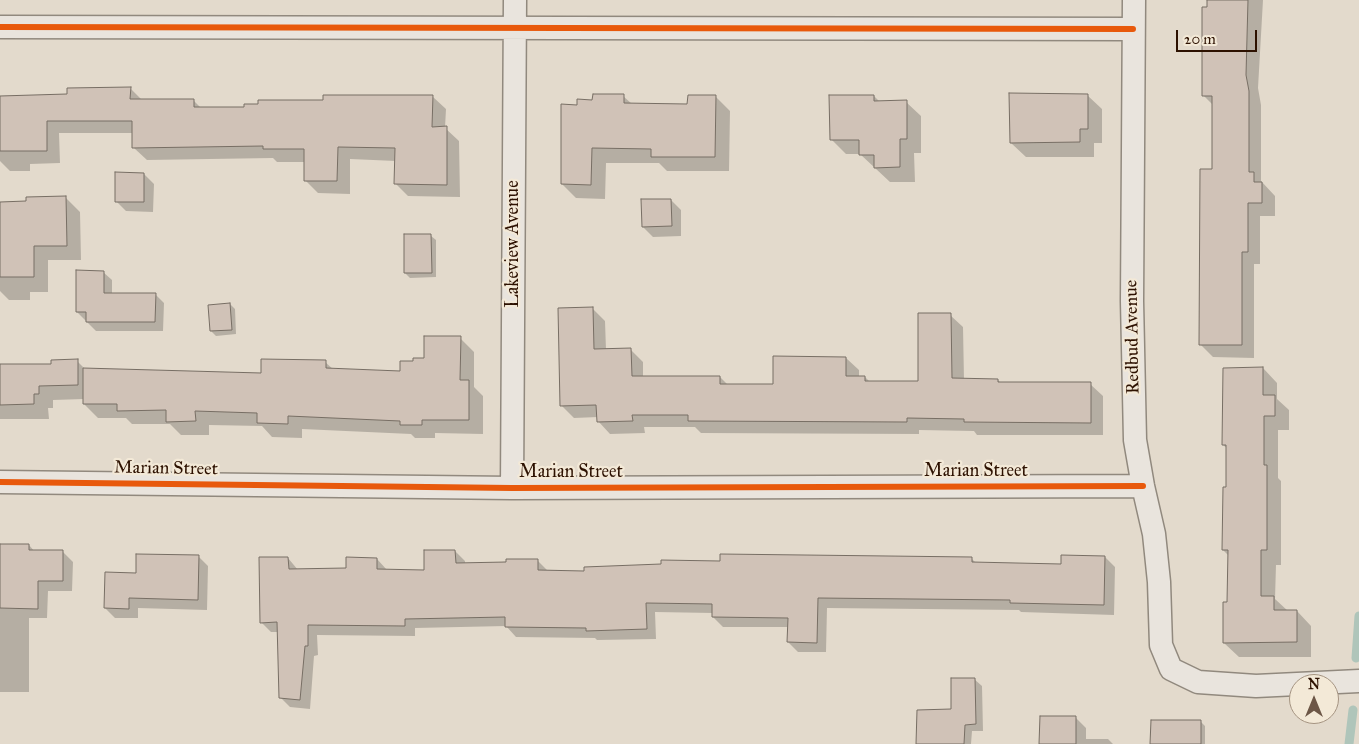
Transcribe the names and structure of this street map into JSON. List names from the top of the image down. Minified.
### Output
{"streets":{"street":["Lakeview Avenue","Redbud Avenue","Marian Street"]},"crossings":[["Lakeview Avenue","Marian Street"],["Redbud Avenue","Marian Street"]],"scale_bar":"20 m","north":"top"}
